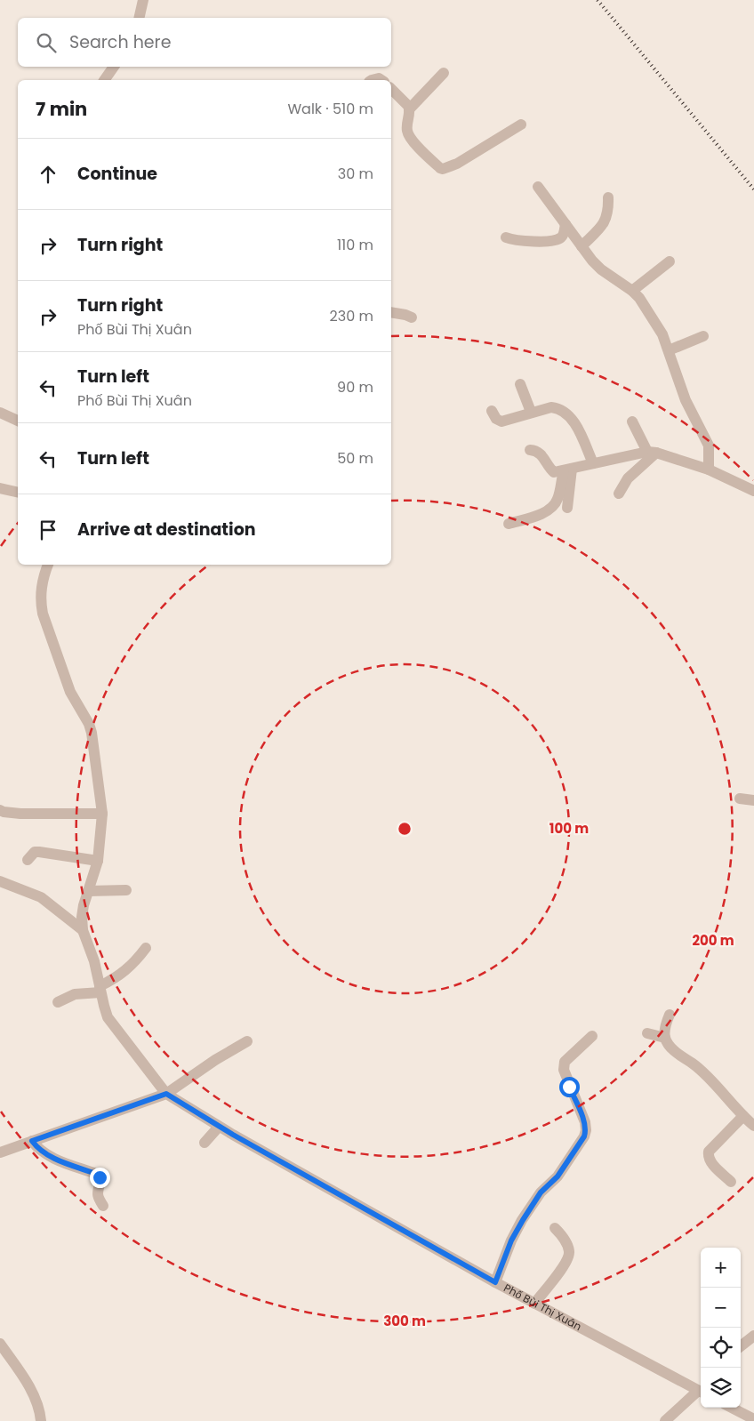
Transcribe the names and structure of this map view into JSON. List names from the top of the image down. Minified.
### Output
{"streets":{"street":["Phố Bùi Thị Xuân"]},"page":{"search":"Search here","heading":["7 min","Walk · 510 m"],"list":[["Continue","30 m"],["Turn right","110 m"],["Turn right","Phố Bùi Thị Xuân","230 m"],["Turn left","Phố Bùi Thị Xuân","90 m"],["Turn left","50 m"],"Arrive at destination"],"map_buttons":["+","−"]},"rings":["100 m","200 m","300 m"]}
